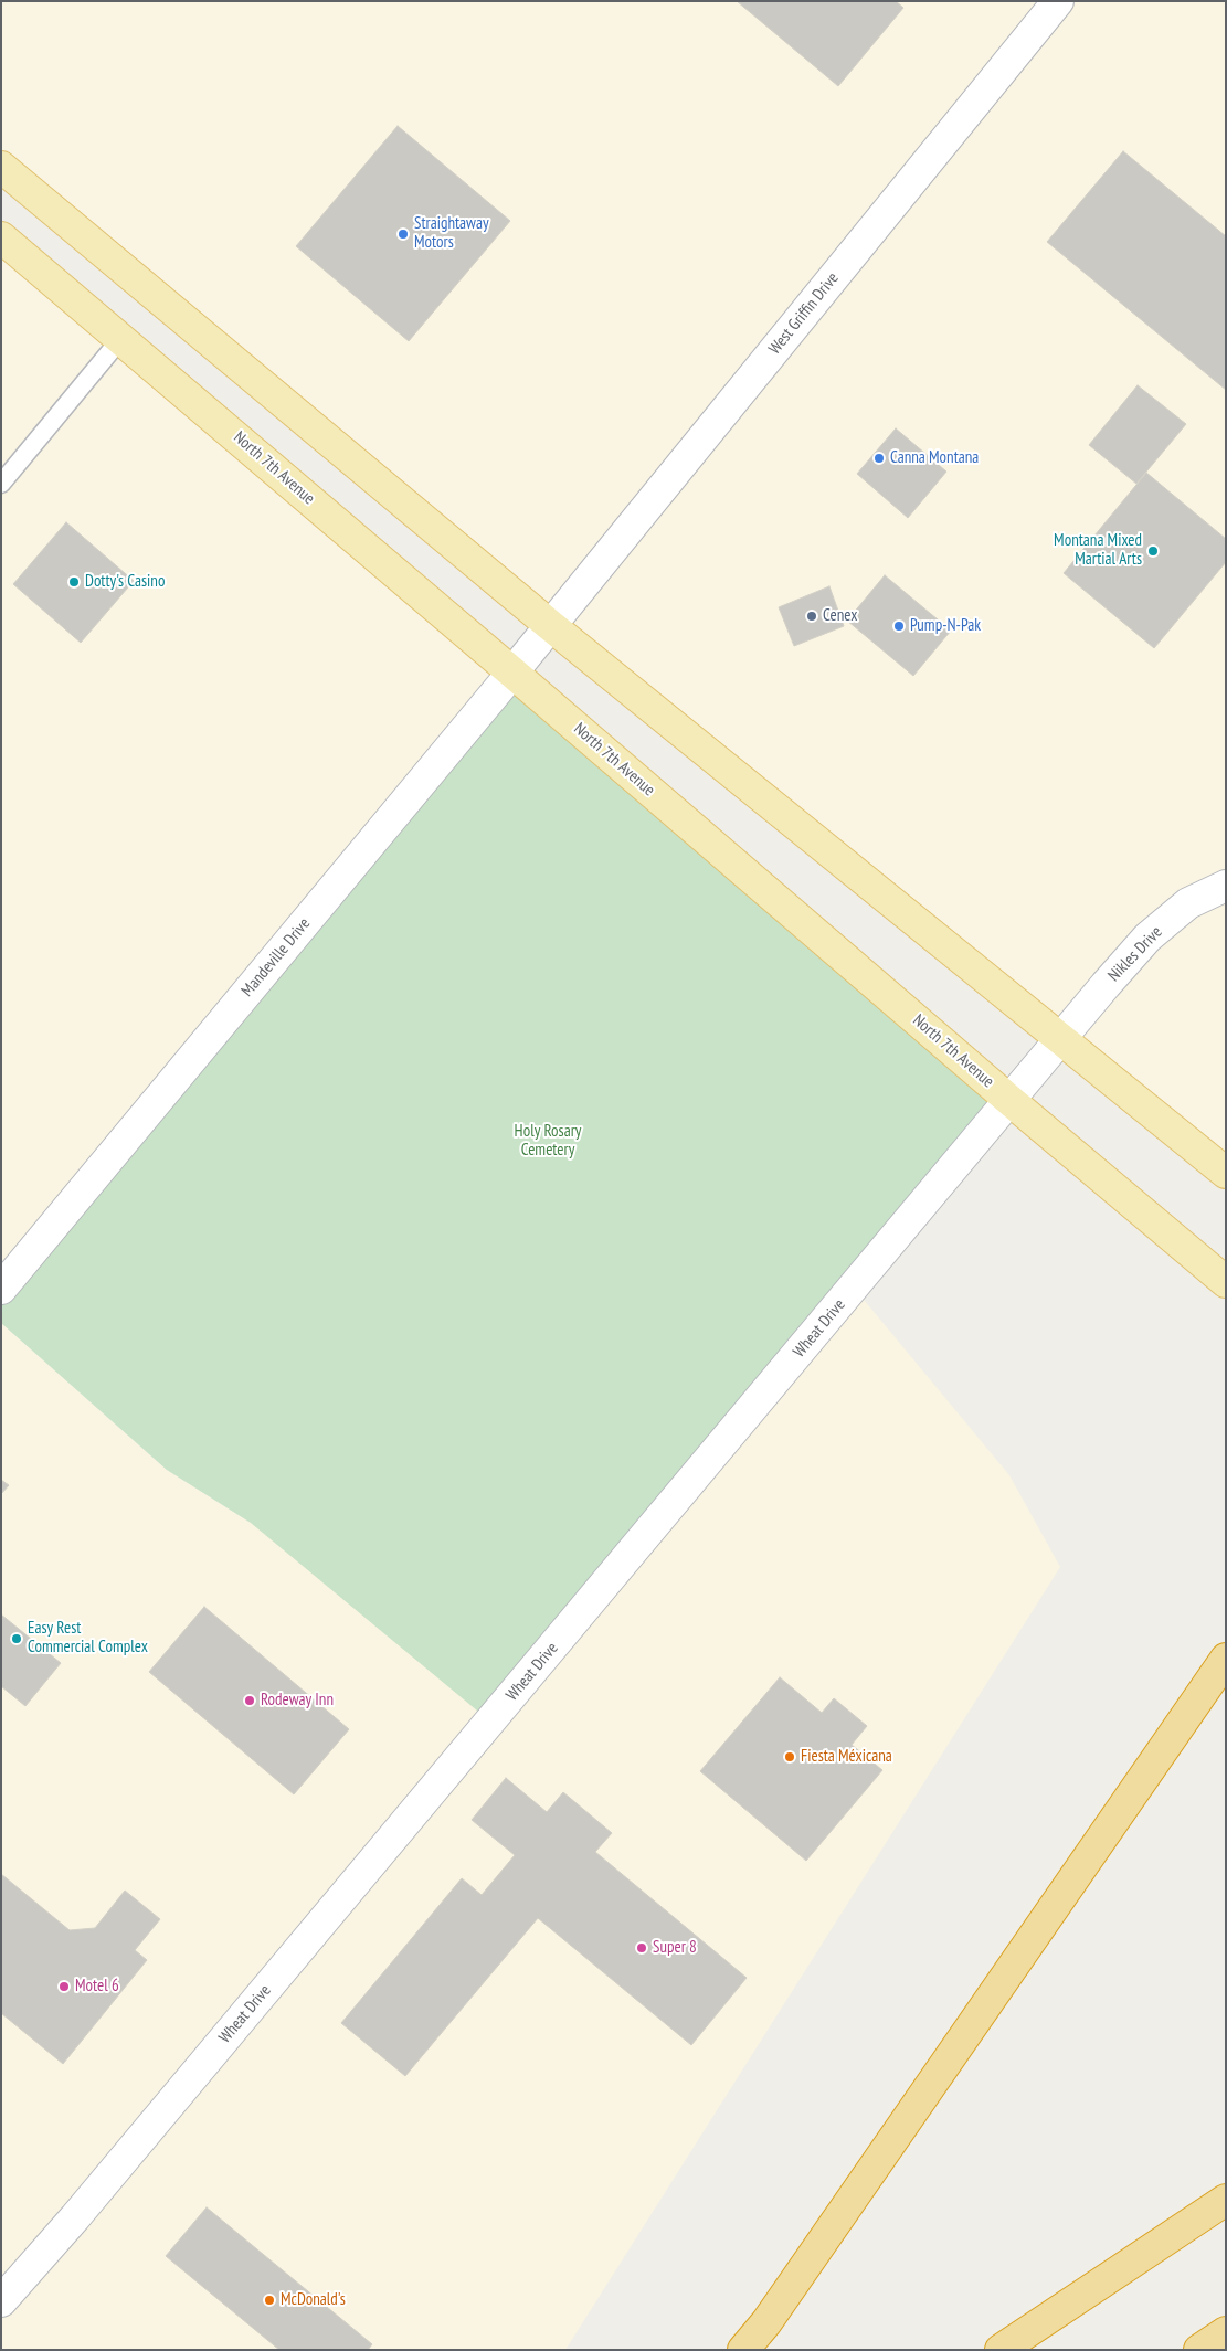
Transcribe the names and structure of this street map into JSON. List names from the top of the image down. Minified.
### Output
{"streets":{"main road":["North 7th Avenue"],"street":["West Griffin Drive","Nikles Drive","Mandeville Drive","Wheat Drive"]},"crossings":[["West Griffin Drive","Mandeville Drive"],["North 7th Avenue","Mandeville Drive"],["North 7th Avenue","Wheat Drive"],["Nikles Drive","Wheat Drive"]],"parks":["Holy Rosary Cemetery"],"places":["Straightaway Motors","Canna Montana","Montana Mixed Martial Arts","Dotty's Casino","Cenex","Pump-N-Pak","Easy Rest Commercial Complex","Rodeway Inn","Fiesta Méxicana","Super 8","Motel 6","McDonald's"]}
